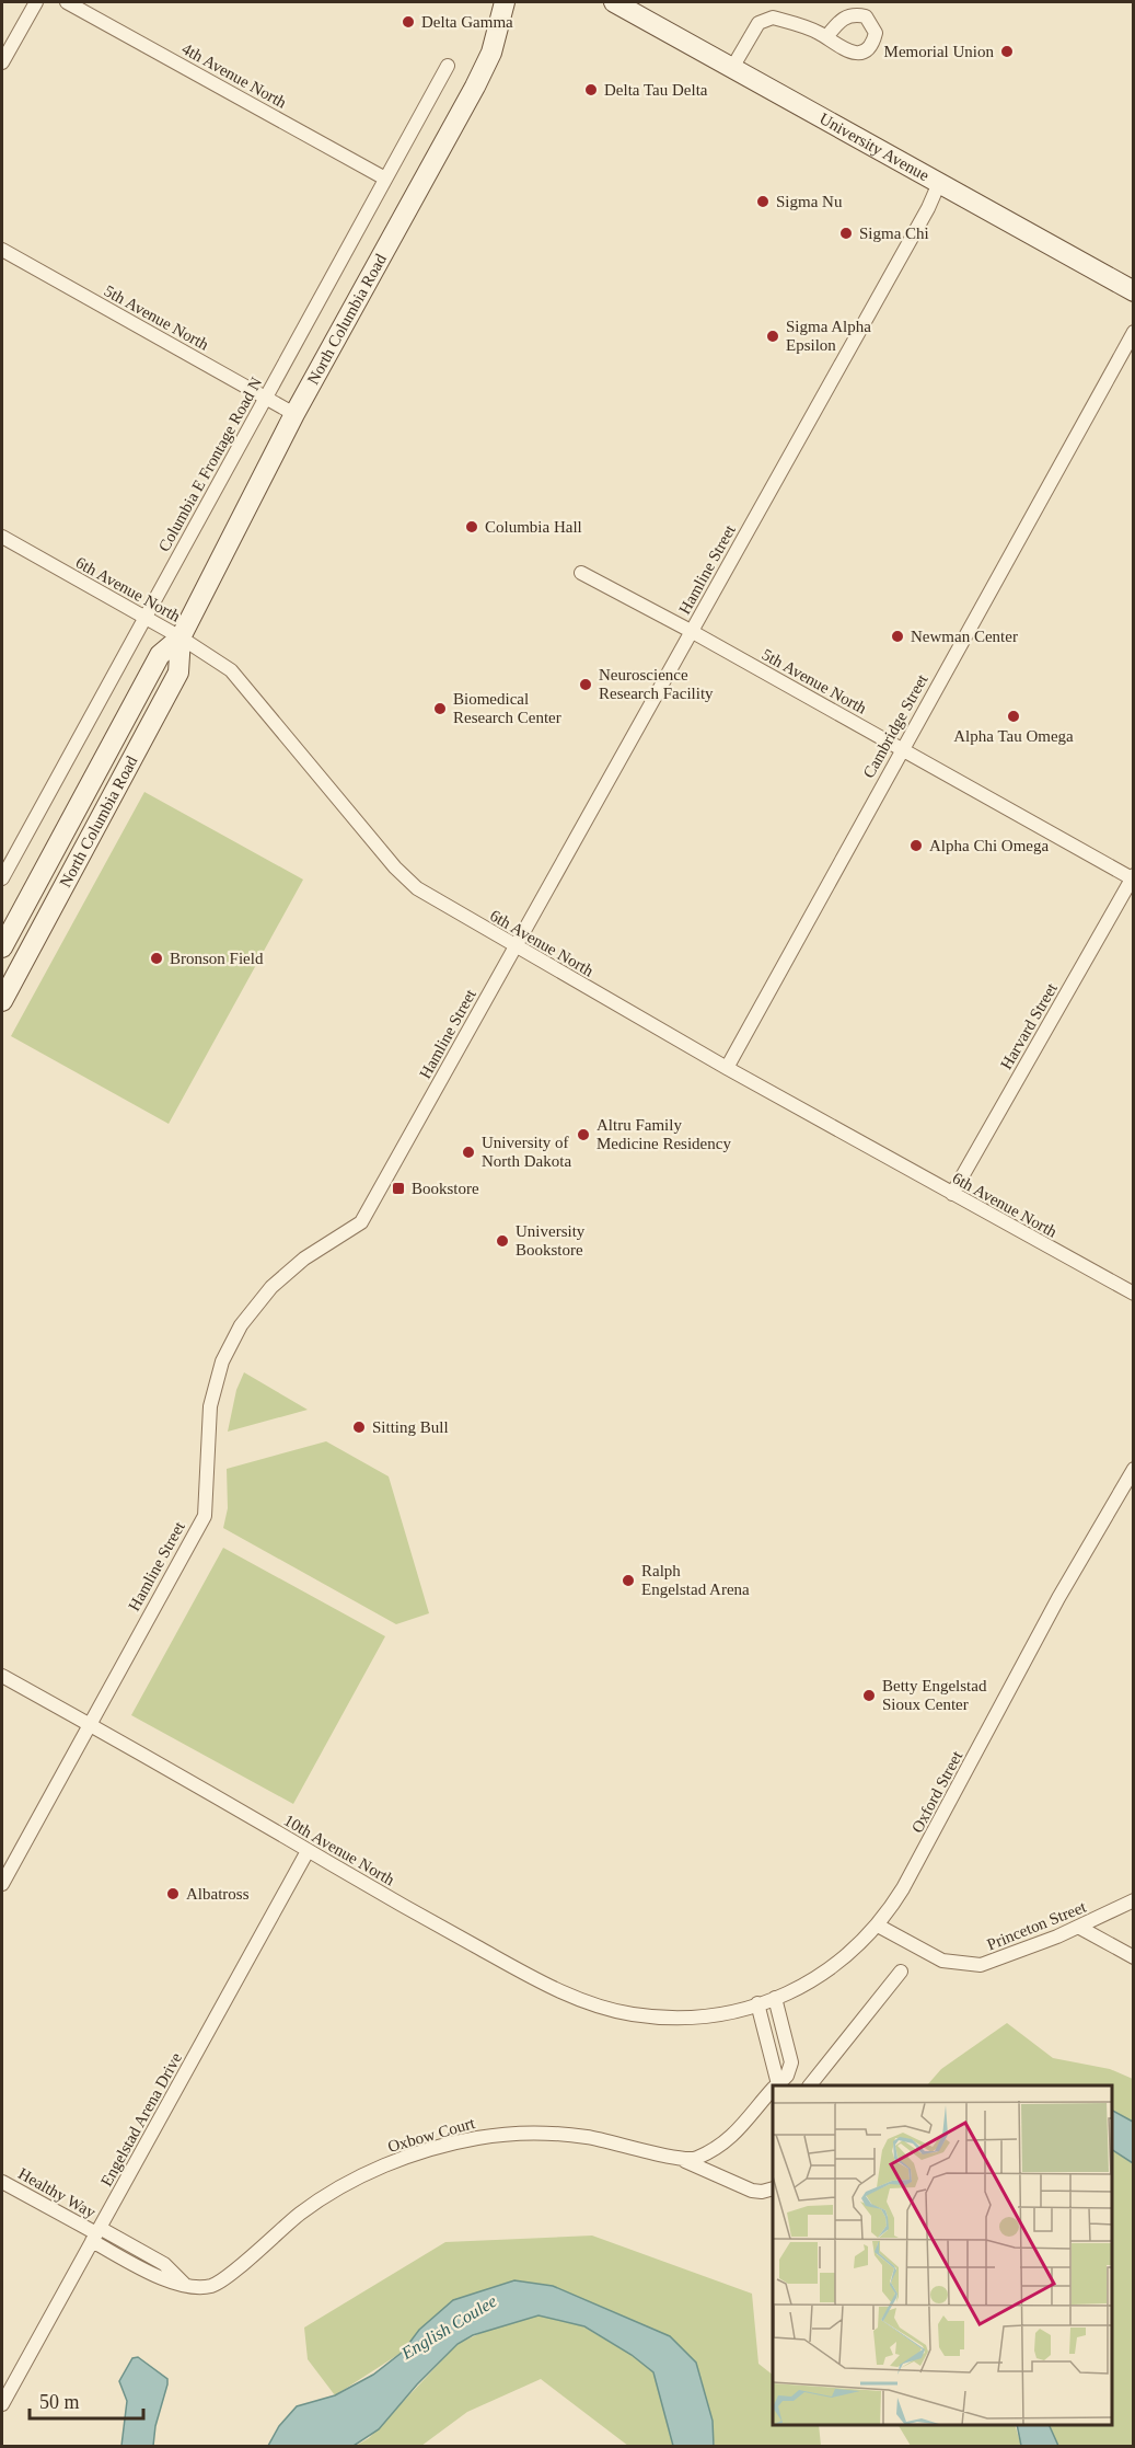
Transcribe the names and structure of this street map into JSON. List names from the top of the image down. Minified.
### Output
{"streets":{"main road":["University Avenue","North Columbia Road"],"street":["4th Avenue North","5th Avenue North","Columbia E Frontage Road N","Hamline Street","6th Avenue North","Cambridge Street","Harvard Street","Oxford Street","10th Avenue North","Princeton Street","Engelstad Arena Drive","Oxbow Court","Healthy Way"]},"crossings":[["4th Avenue North","Columbia E Frontage Road N"],["University Avenue","Hamline Street"],["5th Avenue North","North Columbia Road"],["5th Avenue North","Columbia E Frontage Road N"],["5th Avenue North","Hamline Street"],["5th Avenue North","Cambridge Street"],["5th Avenue North","Harvard Street"],["North Columbia Road","6th Avenue North"],["Columbia E Frontage Road N","6th Avenue North"],["Hamline Street","6th Avenue North"],["Hamline Street","10th Avenue North"],["6th Avenue North","Cambridge Street"],["6th Avenue North","Harvard Street"],["Oxford Street","10th Avenue North"],["Oxford Street","Princeton Street"],["10th Avenue North","Engelstad Arena Drive"],["Engelstad Arena Drive","Oxbow Court"],["Engelstad Arena Drive","Healthy Way"],["Oxbow Court","Healthy Way"]],"water":["English Coulee"],"places":{"other":["Delta Gamma","Memorial Union","Delta Tau Delta","Sigma Nu","Sigma Chi","Sigma Alpha Epsilon","Columbia Hall","Newman Center","Neuroscience Research Facility","Biomedical Research Center","Alpha Tau Omega","Alpha Chi Omega","Bronson Field","Altru Family Medicine Residency","University of North Dakota","University Bookstore","Sitting Bull","Ralph Engelstad Arena","Betty Engelstad Sioux Center","Albatross"],"transit":["Bookstore"]},"scale_bar":"50 m"}
